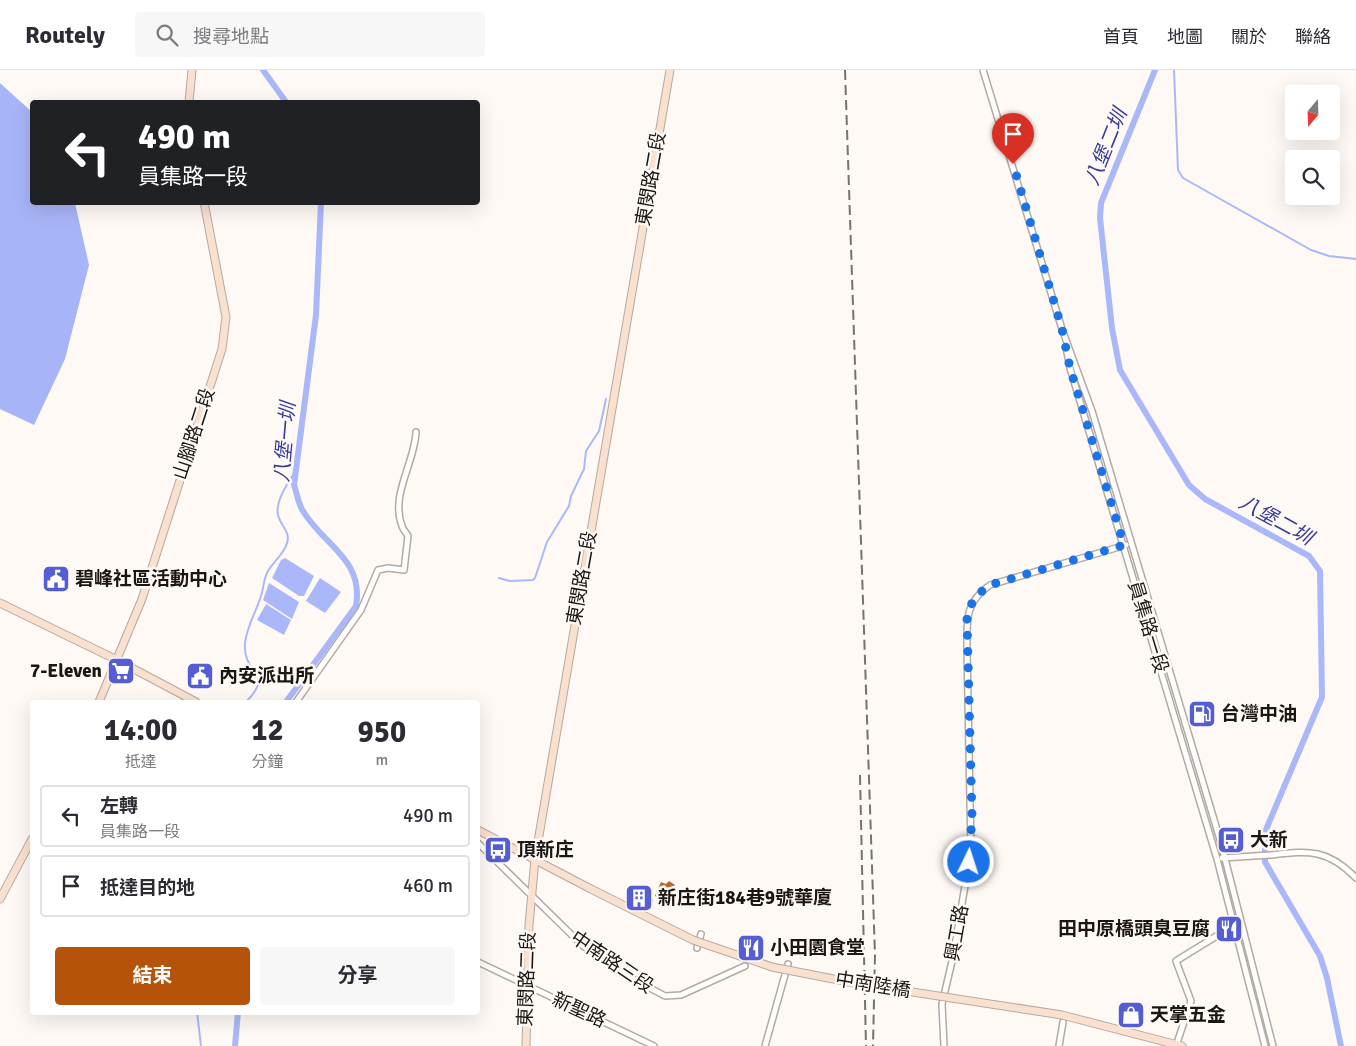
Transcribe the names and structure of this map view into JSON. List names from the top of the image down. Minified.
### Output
{"streets":{"main road":["東閔路二段","山腳路二段","中南陸橋"],"street":["員集路一段","興工路","中南路三段","新聖路"]},"crossings":[["東閔路二段","中南路三段"],["東閔路二段","中南陸橋"],["東閔路二段","新聖路"],["員集路一段","興工路"]],"water":["八堡二圳","八堡一圳"],"places":{"public building":["碧峰社區活動中心","內安派出所"],"supermarket":["7-Eleven"],"fuel station":["台灣中油"],"bus stop":["大新","頂新庄"],"building":["新庄街184巷9號華廈"],"restaurant":["田中原橋頭臭豆腐","小田園食堂"],"shop":["天掌五金"]},"north":"bottom","page":{"header":"Routely","search":"搜尋地點","nav":["首頁","地圖","關於","聯絡"],"turn":["490 m","員集路一段"],"eta":["14:00","抵達","12","分鐘","950","m"],"list":[{"name":"左轉","note":"員集路一段","value":"490 m"},{"name":"抵達目的地","value":"460 m"}],"buttons":["結束","分享"]}}
